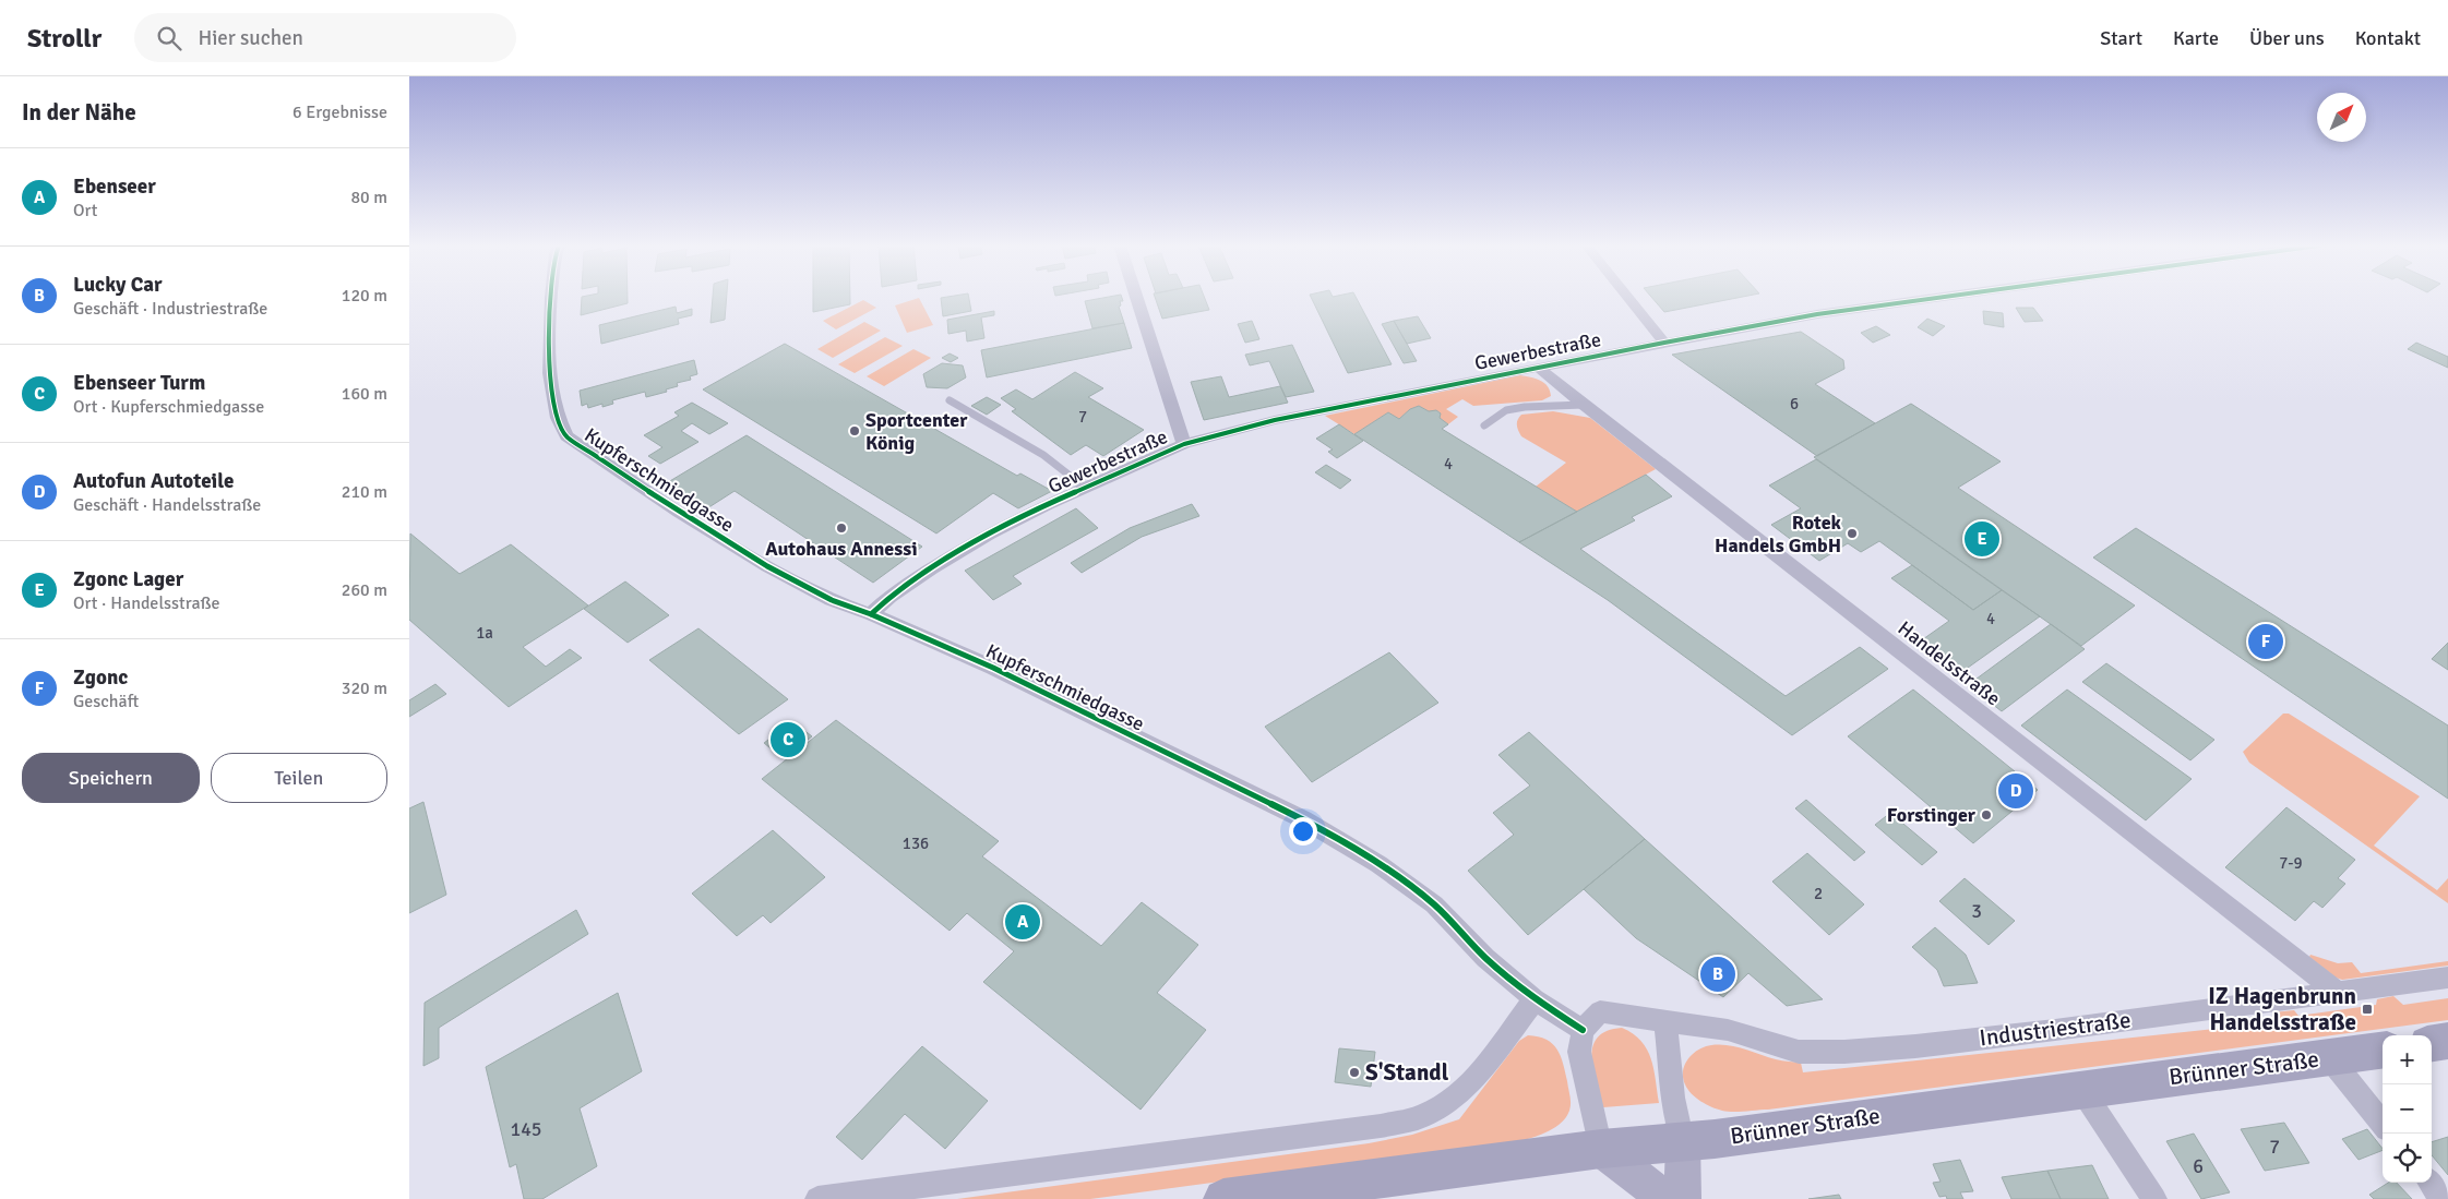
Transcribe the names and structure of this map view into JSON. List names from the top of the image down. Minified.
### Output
{"streets":{"main road":["Brünner Straße"],"street":["Gewerbestraße","Kupferschmiedgasse","Handelsstraße","Industriestraße"]},"crossings":[["Gewerbestraße","Kupferschmiedgasse"],["Gewerbestraße","Handelsstraße"],["Handelsstraße","Industriestraße"]],"places":{"other":["Sportcenter König","Autohaus Annessi","Rotek Handels GmbH","Forstinger","S'Standl"],"transit":["IZ Hagenbrunn Handelsstraße"]},"house_numbers":["6","7","4","4","1a","136","7-9","2","3","145","7","6"],"north":"top right","page":{"header":"Strollr","search":"Hier suchen","nav":["Start","Karte","Über uns","Kontakt"],"heading":["In der Nähe","6 Ergebnisse"],"list":[{"mark":"A","name":"Ebenseer","note":"Ort","value":"80 m"},{"mark":"B","name":"Lucky Car","note":"Geschäft · Industriestraße","value":"120 m"},{"mark":"C","name":"Ebenseer Turm","note":"Ort · Kupferschmiedgasse","value":"160 m"},{"mark":"D","name":"Autofun Autoteile","note":"Geschäft · Handelsstraße","value":"210 m"},{"mark":"E","name":"Zgonc Lager","note":"Ort · Handelsstraße","value":"260 m"},{"mark":"F","name":"Zgonc","note":"Geschäft","value":"320 m"}],"pins":["E","F","C","D","A","B"],"buttons":["Speichern","Teilen"],"map_buttons":["+","−"]}}
